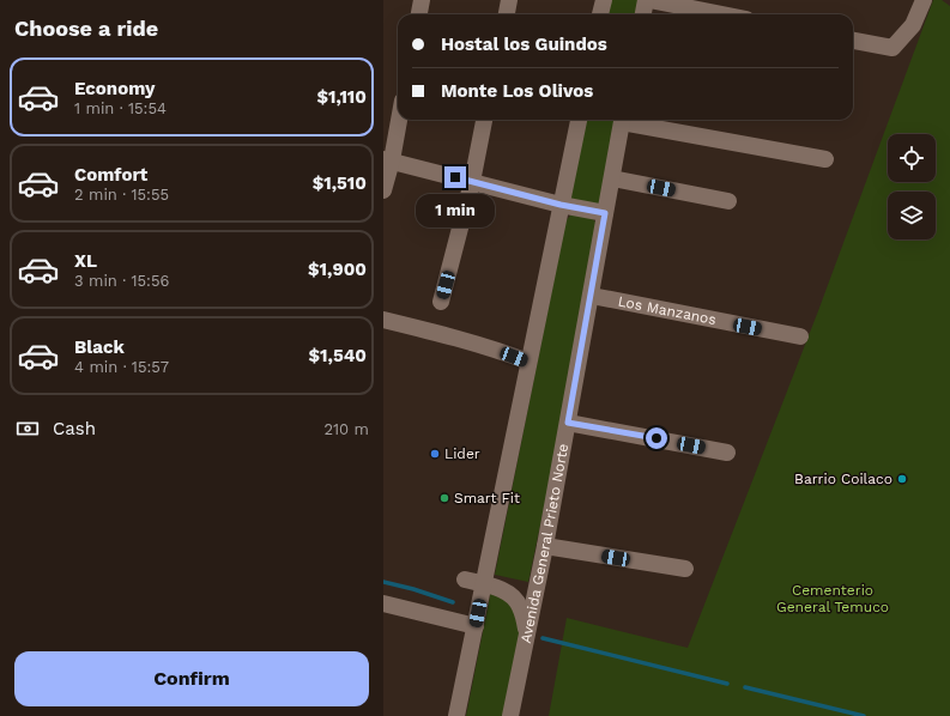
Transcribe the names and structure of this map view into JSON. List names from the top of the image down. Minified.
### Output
{"streets":{"street":["Los Manzanos","Avenida General Prieto Norte"]},"crossings":[["Los Manzanos","Avenida General Prieto Norte"]],"parks":["Cementerio General Temuco"],"places":["Lider","Barrio Coilaco","Smart Fit"],"page":{"heading":"Choose a ride","banner":["Hostal los Guindos","Monte Los Olivos"],"list":[{"name":"Economy","note":"1 min · 15:54","value":"$1,110"},{"name":"Comfort","note":"2 min · 15:55","value":"$1,510"},{"name":"XL","note":"3 min · 15:56","value":"$1,900"},{"name":"Black","note":"4 min · 15:57","value":"$1,540"}],"bubble":"1 min","pay":["Cash","210 m"],"buttons":"Confirm"}}
